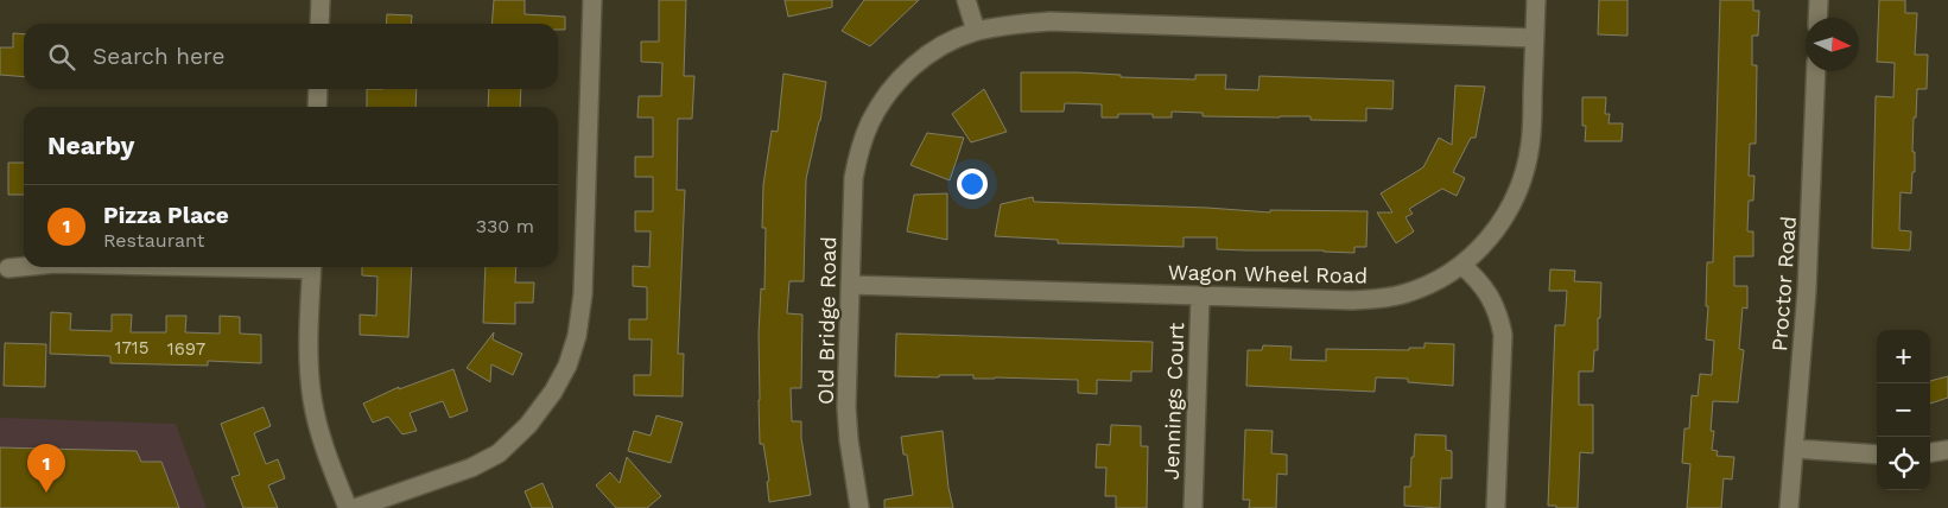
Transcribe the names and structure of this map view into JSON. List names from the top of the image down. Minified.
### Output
{"streets":{"street":["Wagon Wheel Road","Proctor Road","Old Bridge Road","Jennings Court"]},"crossings":[["Wagon Wheel Road","Old Bridge Road"],["Wagon Wheel Road","Jennings Court"]],"house_numbers":["1715","1697"],"north":"right","page":{"search":"Search here","heading":"Nearby","list":[{"mark":"1","name":"Pizza Place","note":"Restaurant","value":"330 m"}],"map_buttons":["+","−"],"pins":"1"}}
